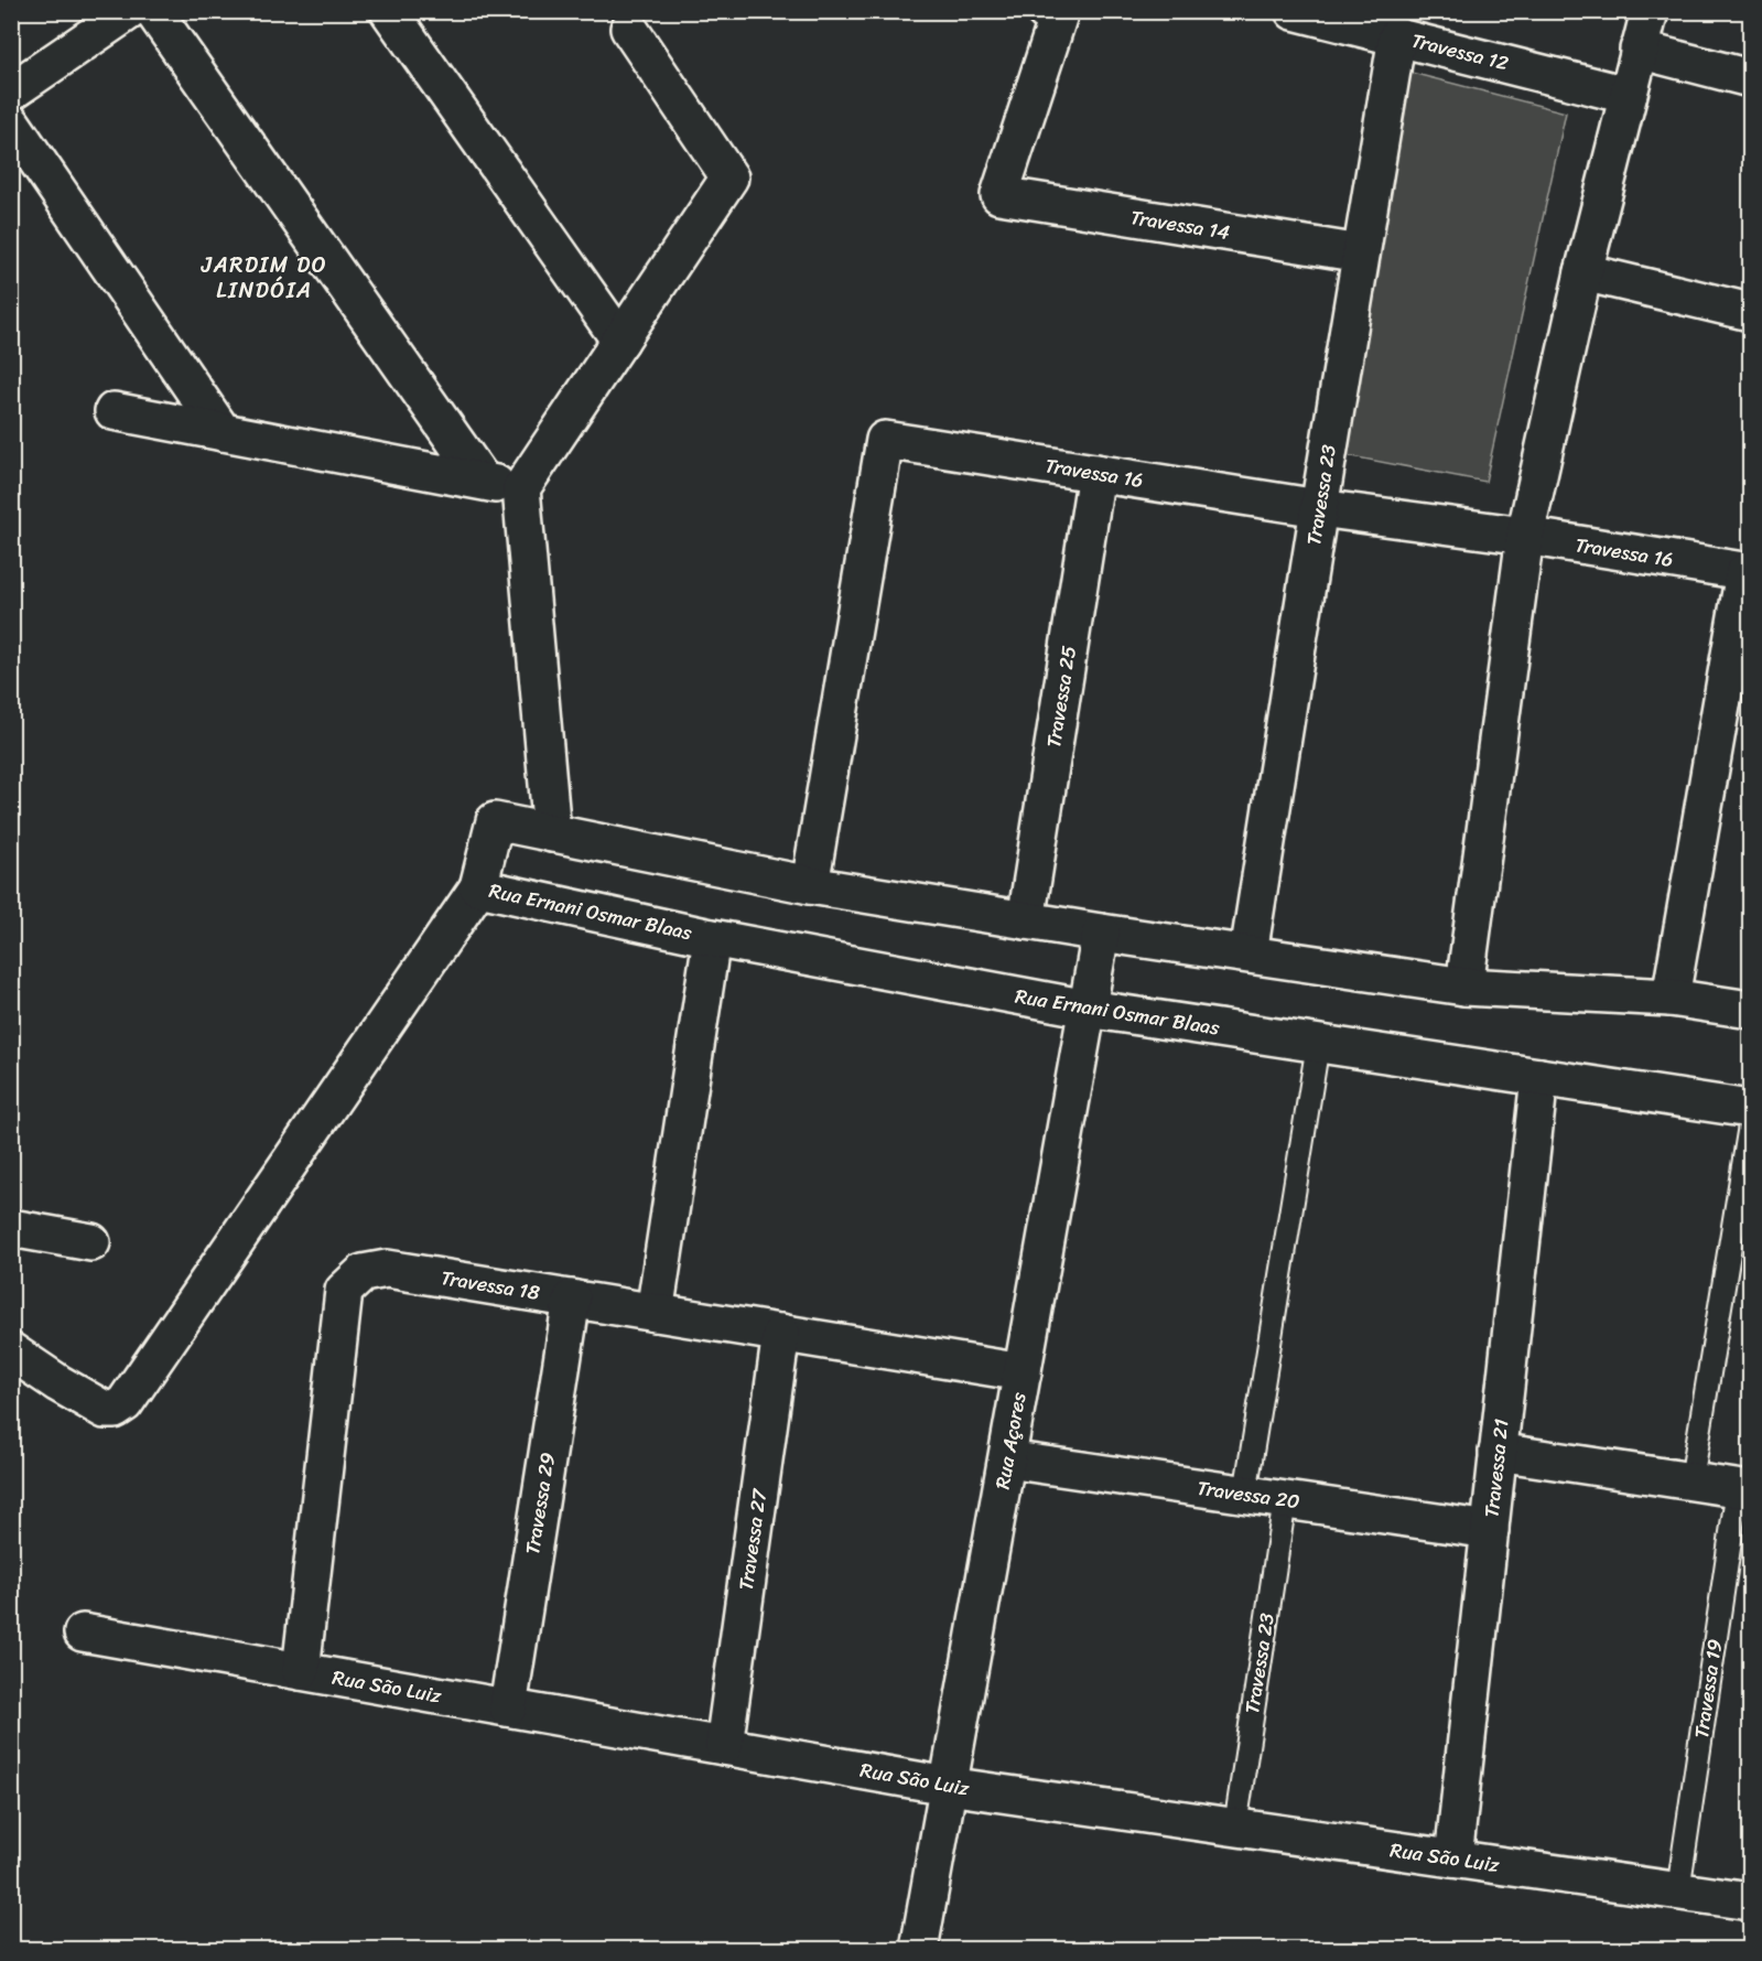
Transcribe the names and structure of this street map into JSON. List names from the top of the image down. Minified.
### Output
{"streets":{"street":["Travessa 12","Travessa 14","Travessa 16","Travessa 23","Travessa 25","Rua Ernani Osmar Blaas","Travessa 18","Rua Açores","Travessa 21","Travessa 20","Travessa 29","Travessa 27","Rua São Luiz"],"lane":["Travessa 19"]},"crossings":[["Travessa 12","Travessa 23"],["Travessa 14","Travessa 23"],["Travessa 16","Travessa 23"],["Travessa 16","Travessa 25"],["Travessa 16","Rua Ernani Osmar Blaas"],["Travessa 23","Rua Ernani Osmar Blaas"],["Travessa 23","Travessa 20"],["Travessa 23","Rua São Luiz"],["Travessa 25","Rua Ernani Osmar Blaas"],["Rua Ernani Osmar Blaas","Rua Açores"],["Rua Ernani Osmar Blaas","Travessa 21"],["Travessa 18","Rua Açores"],["Travessa 18","Travessa 29"],["Travessa 18","Travessa 27"],["Travessa 18","Rua São Luiz"],["Rua Açores","Travessa 20"],["Rua Açores","Rua São Luiz"],["Travessa 21","Travessa 20"],["Travessa 21","Rua São Luiz"],["Travessa 29","Rua São Luiz"],["Travessa 27","Rua São Luiz"],["Rua São Luiz","Travessa 19"]],"districts":["JARDIM DO LINDÓIA"]}
